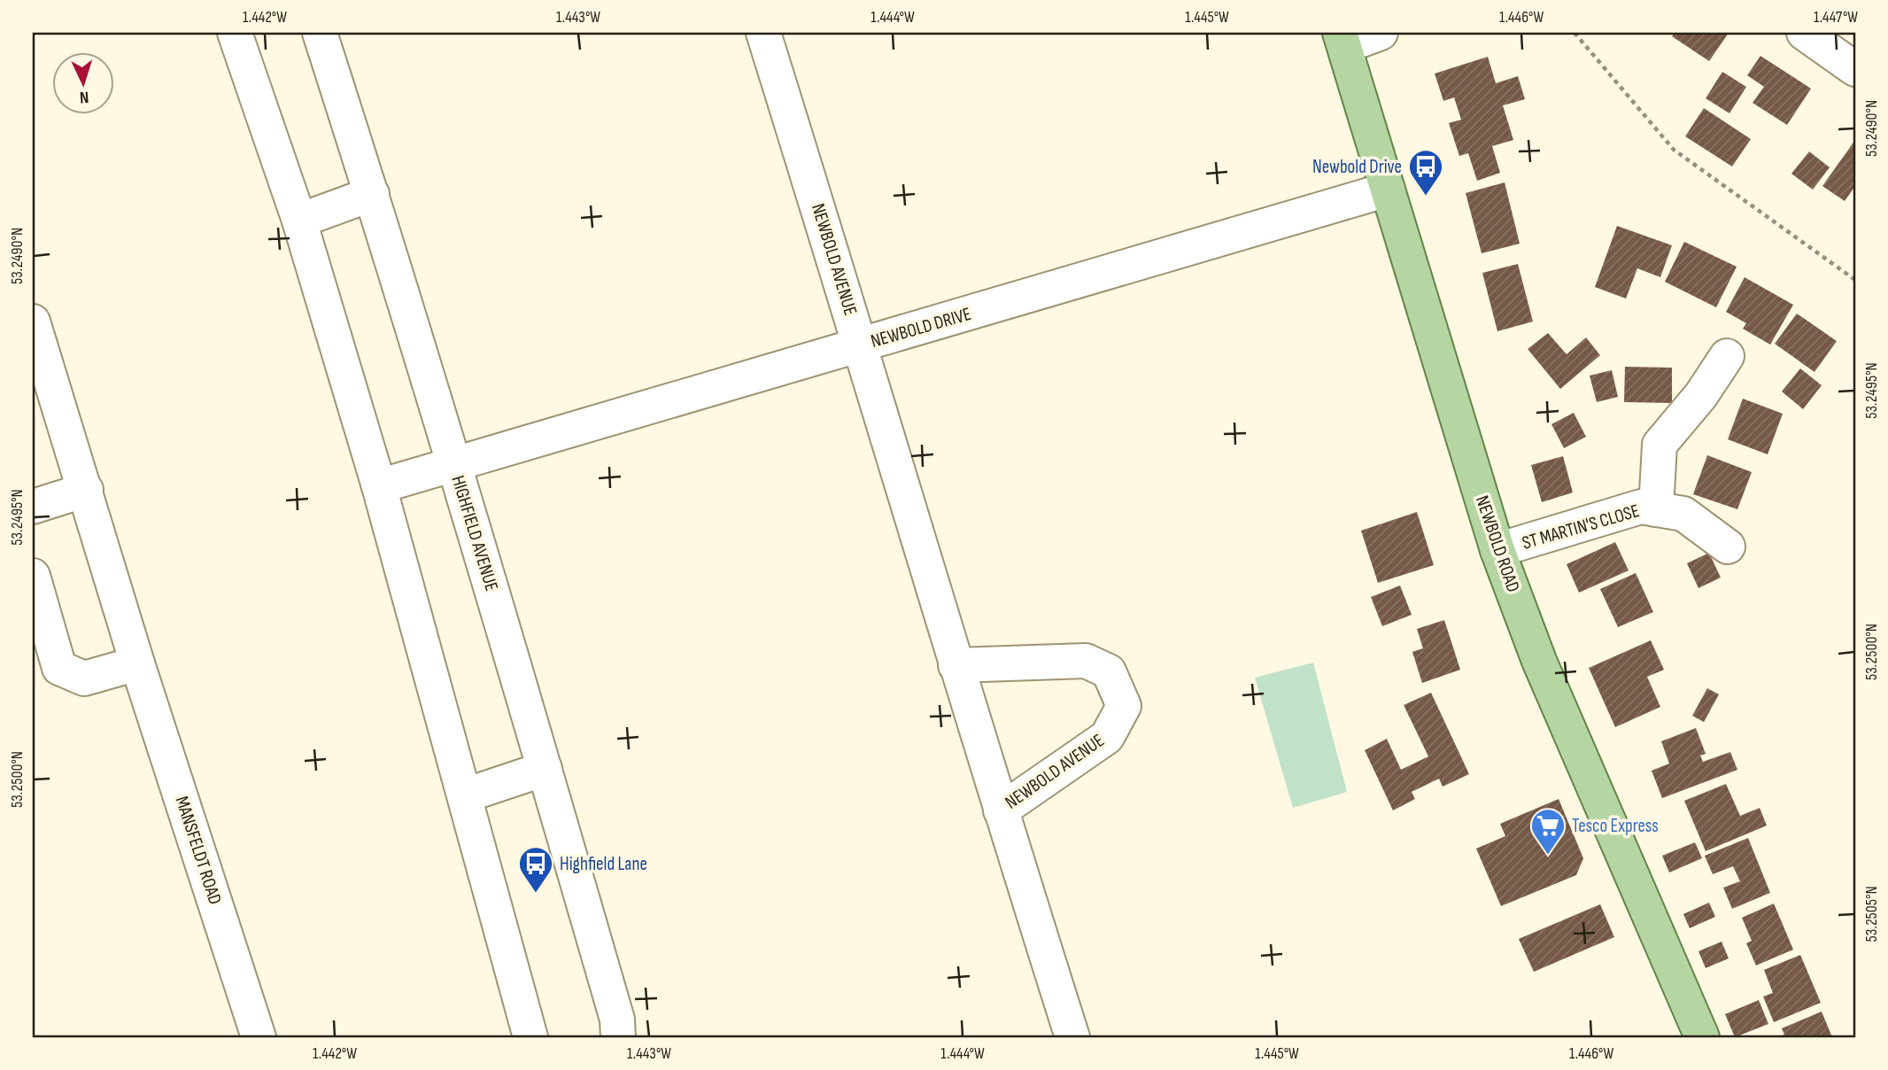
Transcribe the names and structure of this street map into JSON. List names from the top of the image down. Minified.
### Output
{"streets":{"main road":["NEWBOLD ROAD"],"street":["NEWBOLD AVENUE","NEWBOLD DRIVE","ST MARTIN'S CLOSE","HIGHFIELD AVENUE","MANSFELDT ROAD"]},"crossings":[["NEWBOLD AVENUE","NEWBOLD DRIVE"],["NEWBOLD DRIVE","HIGHFIELD AVENUE"],["NEWBOLD DRIVE","NEWBOLD ROAD"],["ST MARTIN'S CLOSE","NEWBOLD ROAD"]],"places":{"bus stop":["Newbold Drive","Highfield Lane"],"supermarket":["Tesco Express"]},"north":"bottom","coordinates":["1.442°W","1.443°W","1.444°W","1.445°W","1.446°W","1.447°W","53.2490°N","53.2495°N","53.2500°N","53.2505°N"]}
